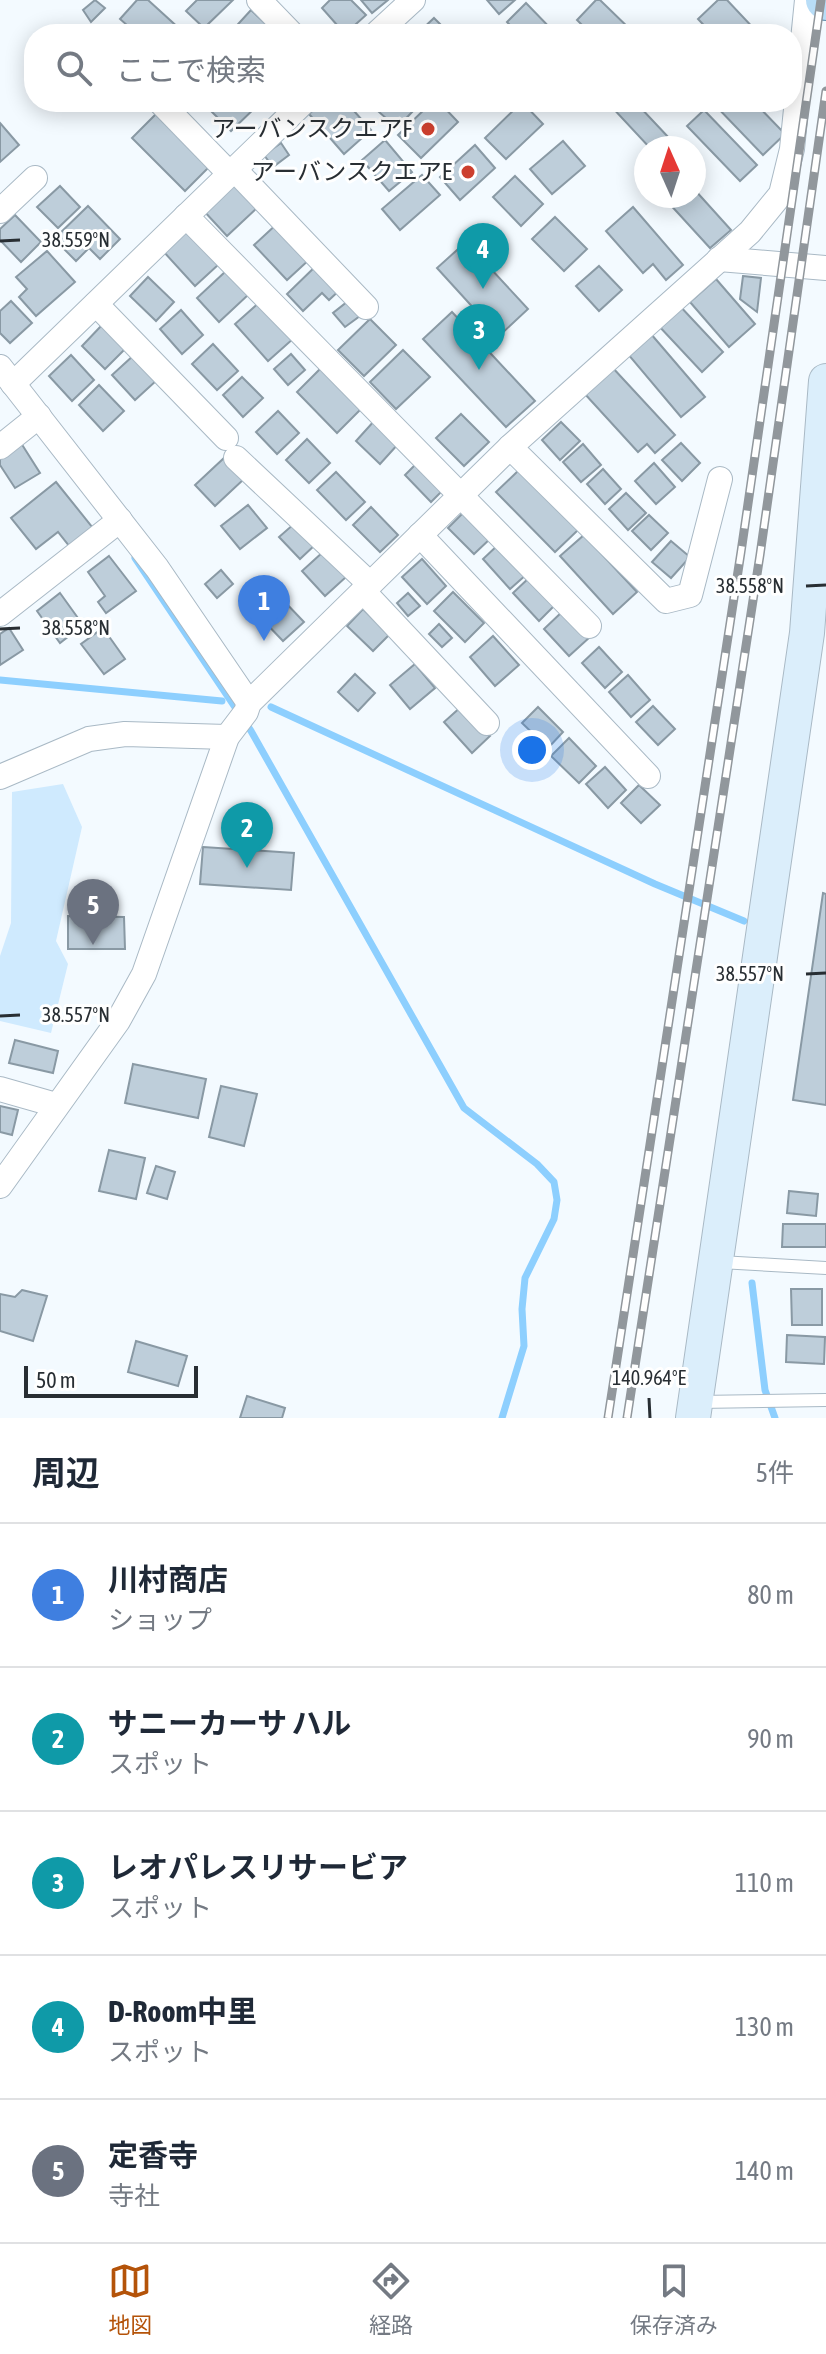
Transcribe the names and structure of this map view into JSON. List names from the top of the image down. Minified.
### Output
{"places":["アーバンスクエアF","アーバンスクエアE"],"scale_bar":"50 m","north":"top","page":{"search":"ここで検索","pins":["4","3","1","2","5"],"scale":"50 m","heading":["周辺","5件"],"list":[{"mark":"1","name":"川村商店","note":"ショップ","value":"80 m"},{"mark":"2","name":"サニーカーサ ハル","note":"スポット","value":"90 m"},{"mark":"3","name":"レオパレスリサービア","note":"スポット","value":"110 m"},{"mark":"4","name":"D-Room中里","note":"スポット","value":"130 m"},{"mark":"5","name":"定香寺","note":"寺社","value":"140 m"}],"nav":["地図","経路","保存済み"]},"coordinates":["38.559°N","38.558°N","38.557°N","140.964°E"]}
